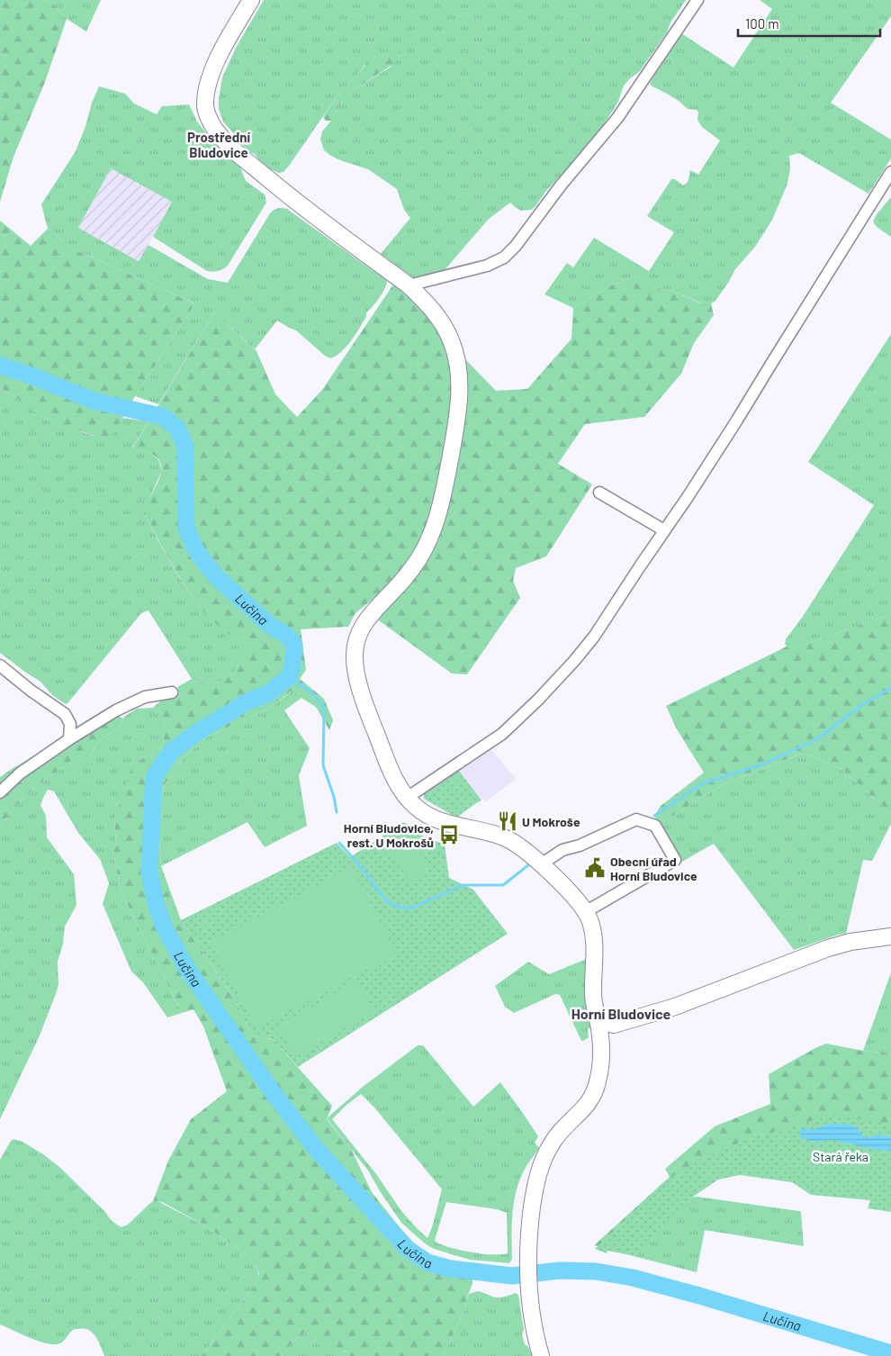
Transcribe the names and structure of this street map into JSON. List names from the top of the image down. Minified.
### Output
{"districts":["Prostřední Bludovice","Horní Bludovice"],"water":["Lučina"],"parks":["Stará řeka"],"places":{"restaurant":["U Mokroše"],"bus stop":["Horní Bludovice, rest. U Mokrošů"],"public building":["Obecní úřad Horní Bludovice"]},"scale_bar":"100 m"}
